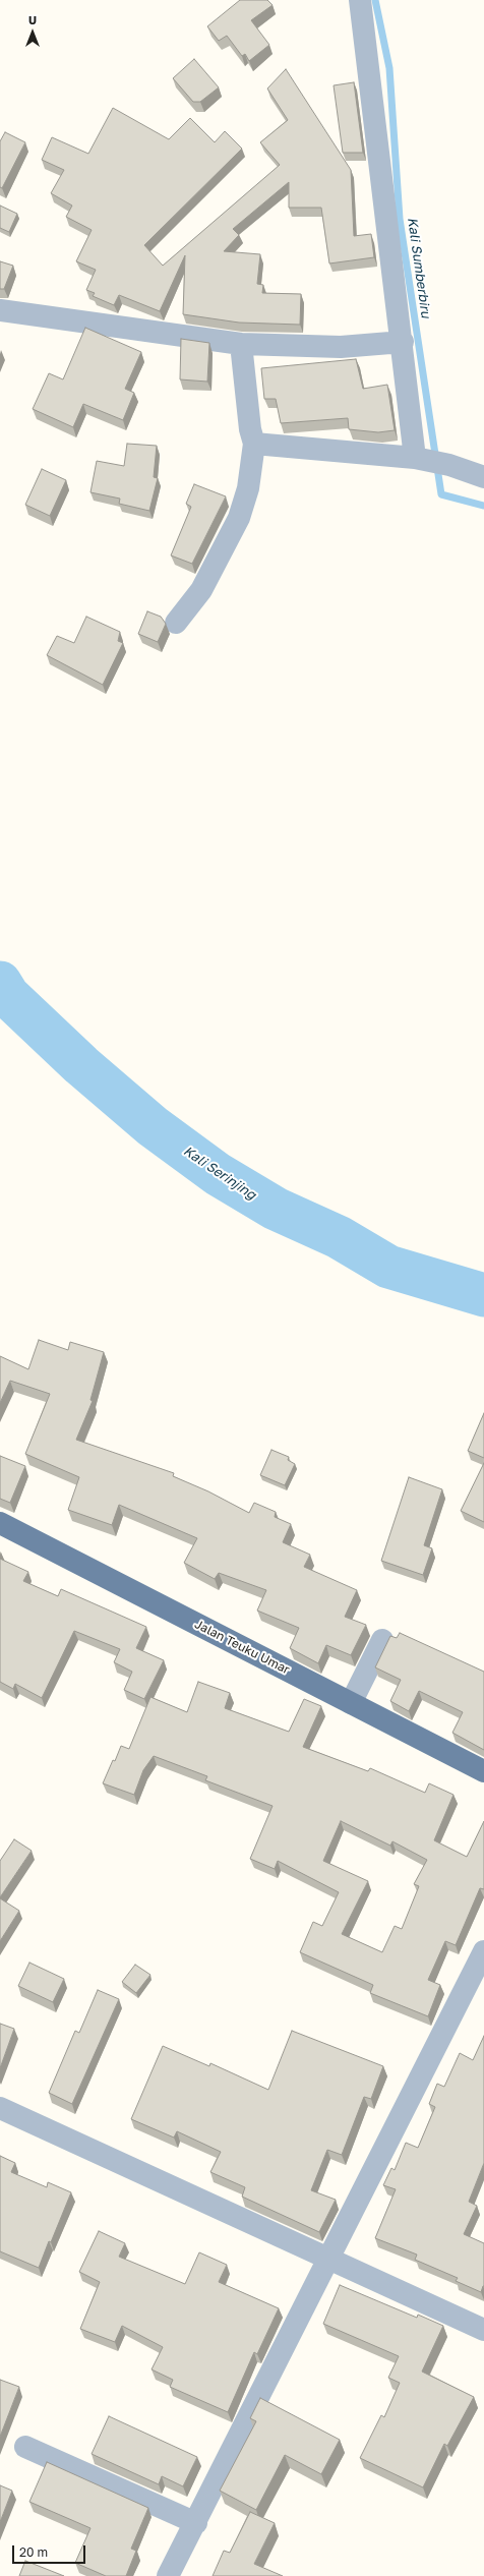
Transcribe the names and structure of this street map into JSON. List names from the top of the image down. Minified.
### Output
{"streets":{"main road":["Jalan Teuku Umar"]},"water":["Kali Sumberbiru","Kali Serinjing"],"scale_bar":"20 m","north":"top"}
